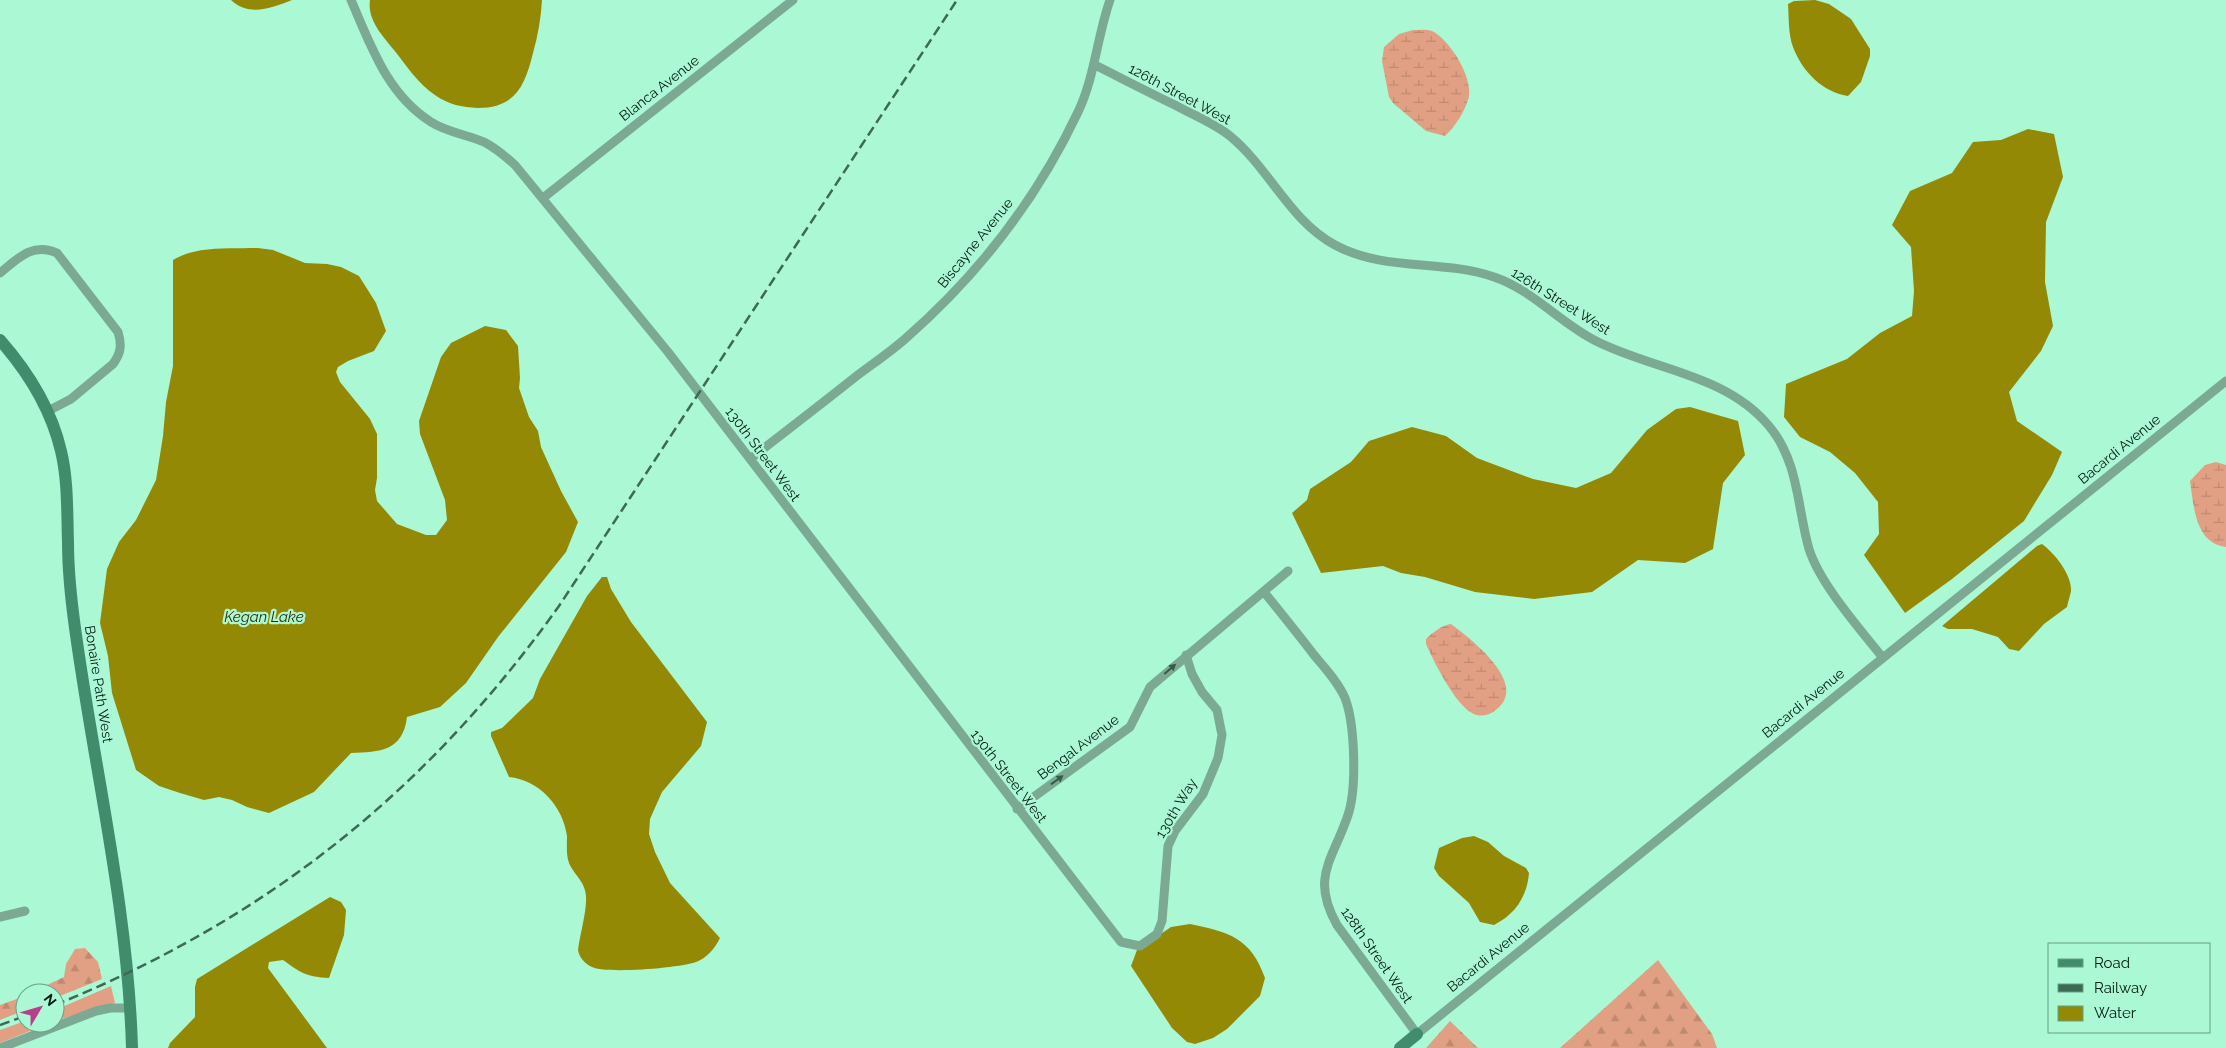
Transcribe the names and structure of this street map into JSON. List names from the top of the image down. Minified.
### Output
{"streets":{"street":["Blanca Avenue","126th Street West","Biscayne Avenue","Bacardi Avenue","130th Street West","Bonaire Path West","Bengal Avenue","130th Way","128th Street West"]},"crossings":[["Blanca Avenue","130th Street West"],["126th Street West","Biscayne Avenue"],["126th Street West","Bacardi Avenue"],["Biscayne Avenue","130th Street West"],["Bacardi Avenue","128th Street West"],["130th Street West","Bengal Avenue"],["130th Street West","130th Way"],["Bengal Avenue","130th Way"],["Bengal Avenue","128th Street West"]],"one_way":["Bengal Avenue"],"water":["Kegan Lake"],"legend":["Road","Railway","Water"],"north":"top right"}
